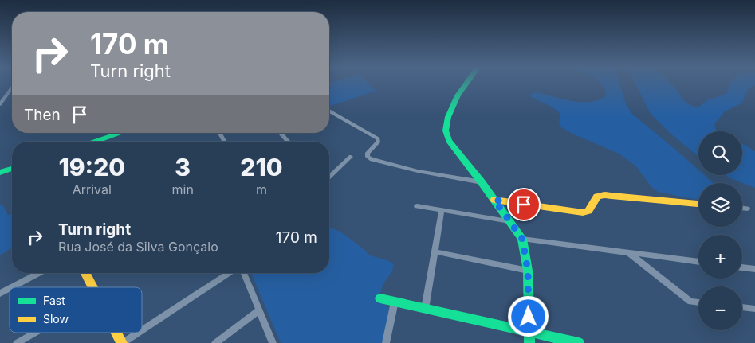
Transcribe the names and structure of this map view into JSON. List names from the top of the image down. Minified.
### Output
{"legend":["Fast","Slow"],"page":{"turn":["170 m","Turn right"],"then":"Then","map_buttons":["+","−"],"eta":["19:20","Arrival","3","min","210","m"],"list":[{"name":"Turn right","note":"Rua José da Silva Gonçalo","value":"170 m"}]}}
